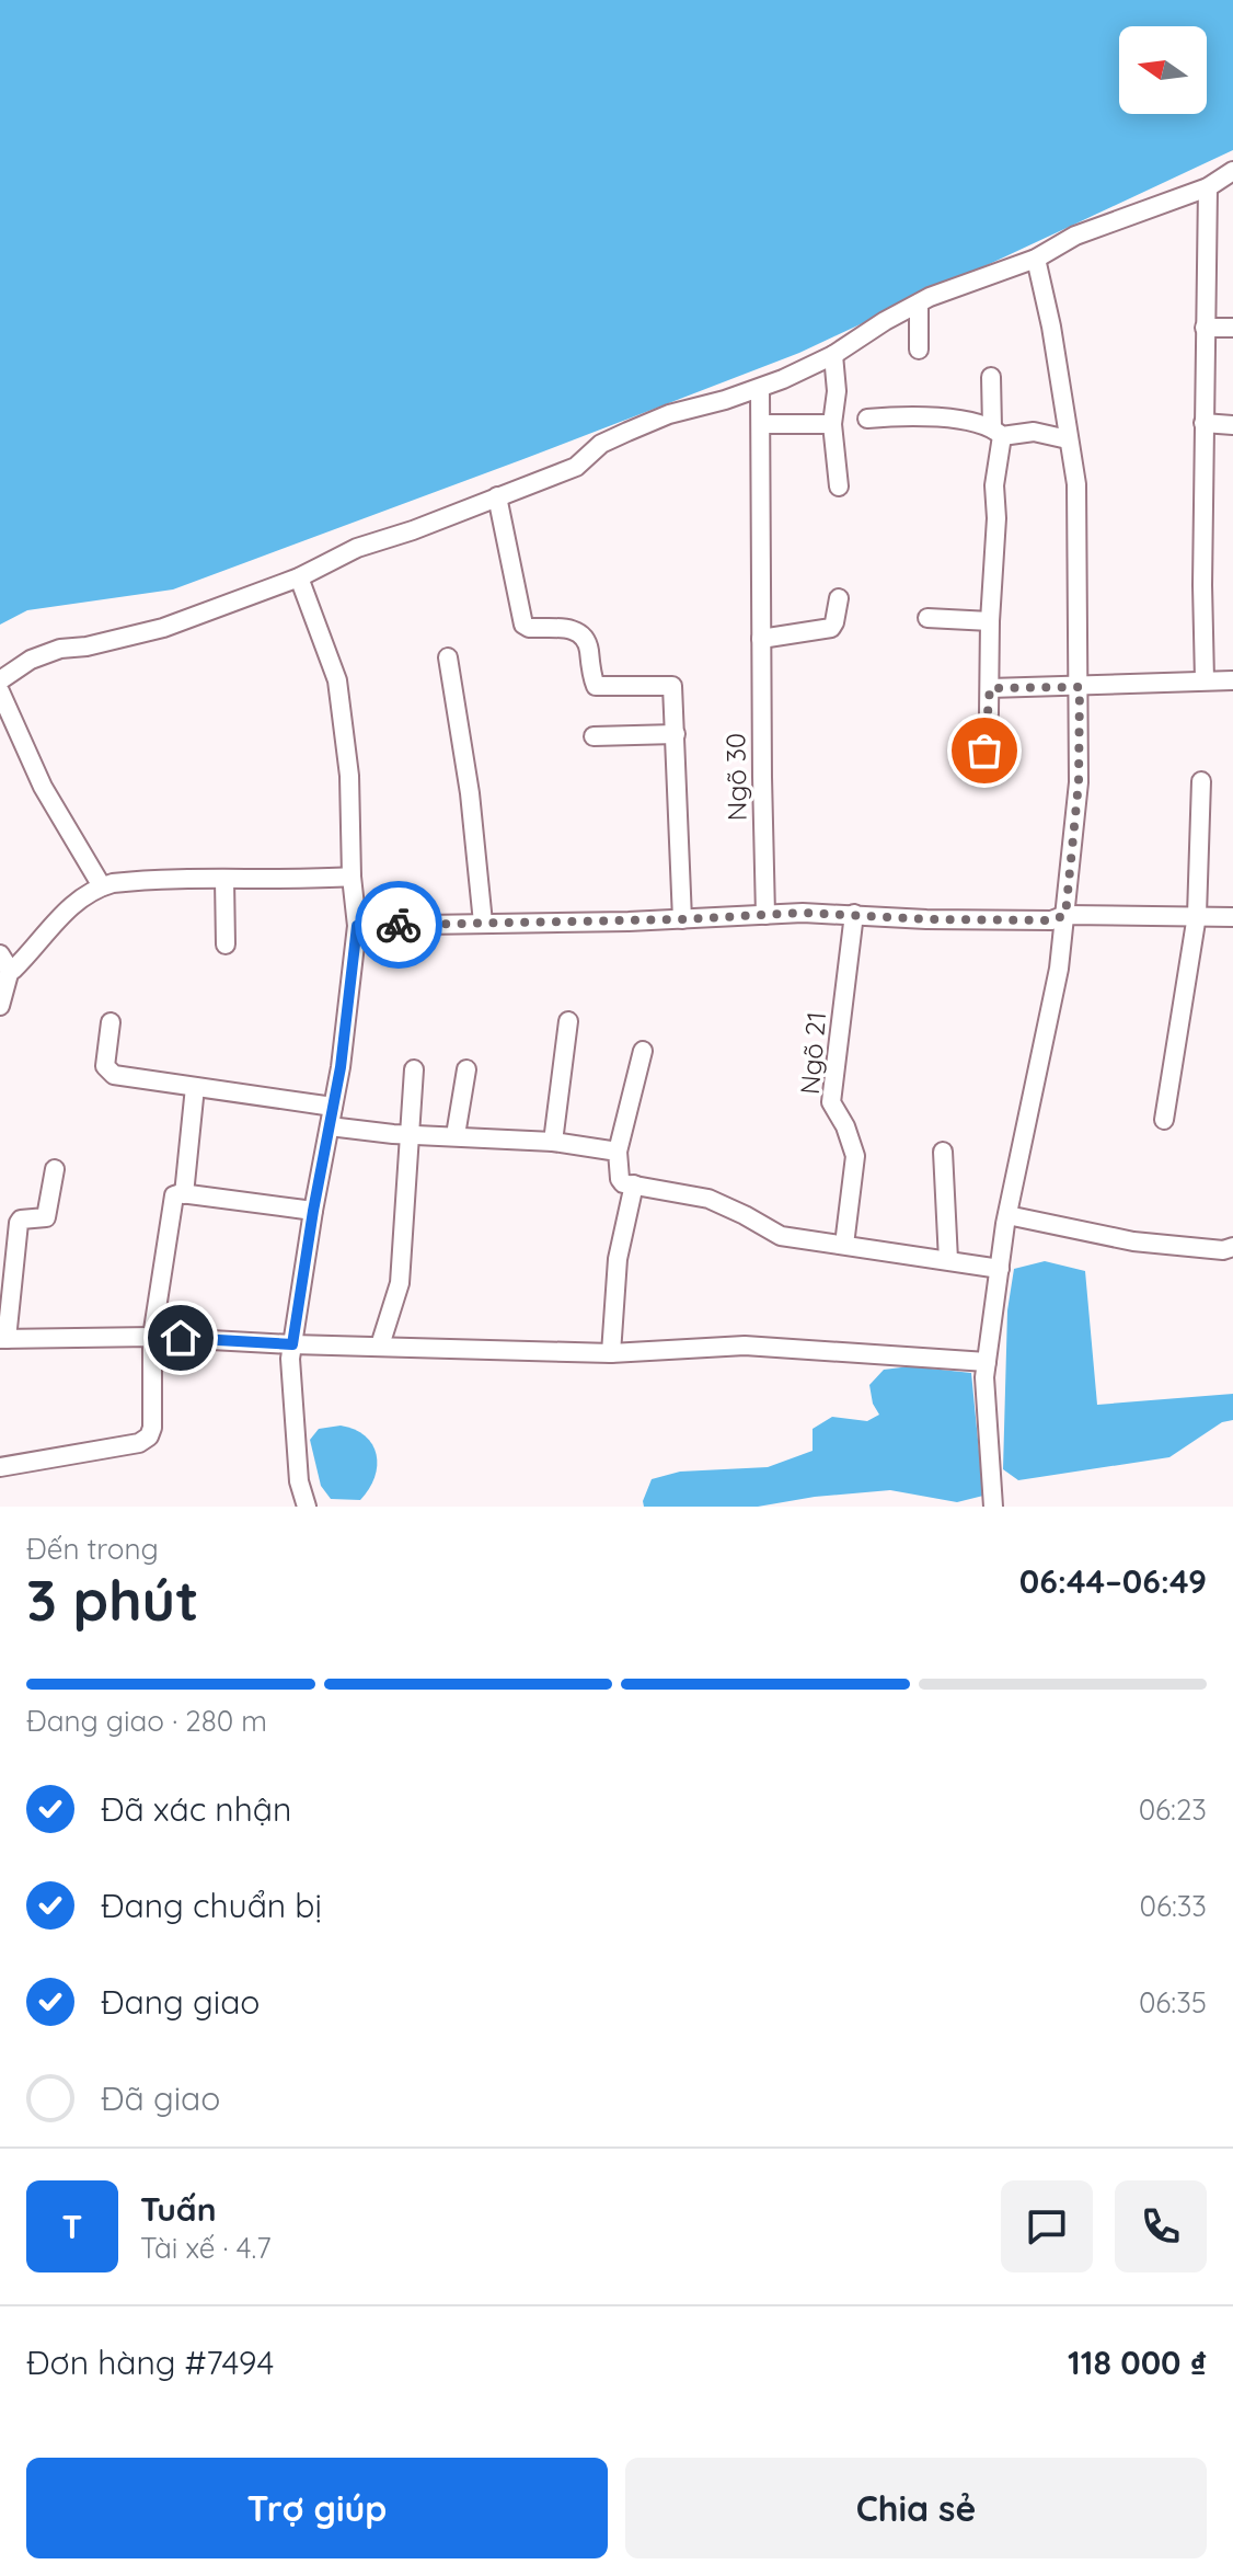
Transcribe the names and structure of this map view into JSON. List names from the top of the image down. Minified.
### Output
{"streets":{"street":["Ngõ 30","Ngõ 21"]},"north":"left","page":{"heading":["3 phút","Đến trong","06:44–06:49"],"panel":["Tuấn","Tài xế · 4.7","Đơn hàng #7494","118 000 ₫"],"bar":"Đang giao · 280 m","list":[["Đã xác nhận","06:23"],["Đang chuẩn bị","06:33"],["Đang giao","06:35"],"Đã giao"],"round":"T","buttons":["Trợ giúp","Chia sẻ"]}}
